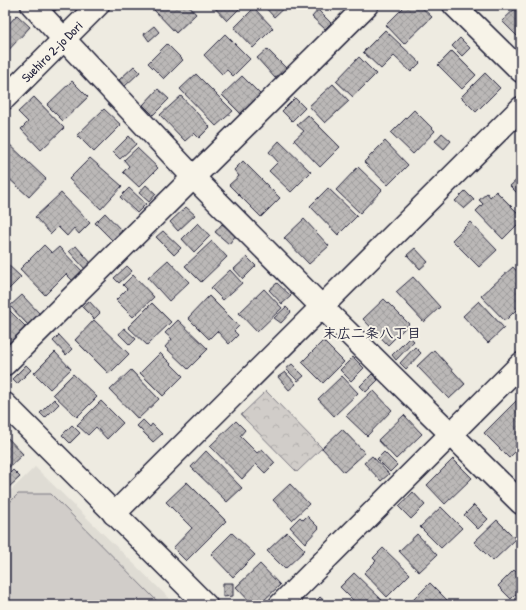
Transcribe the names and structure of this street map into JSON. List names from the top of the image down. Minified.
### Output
{"streets":{"street":["Suehiro 2-jo Dori"]},"districts":["末広二条八丁目"]}
